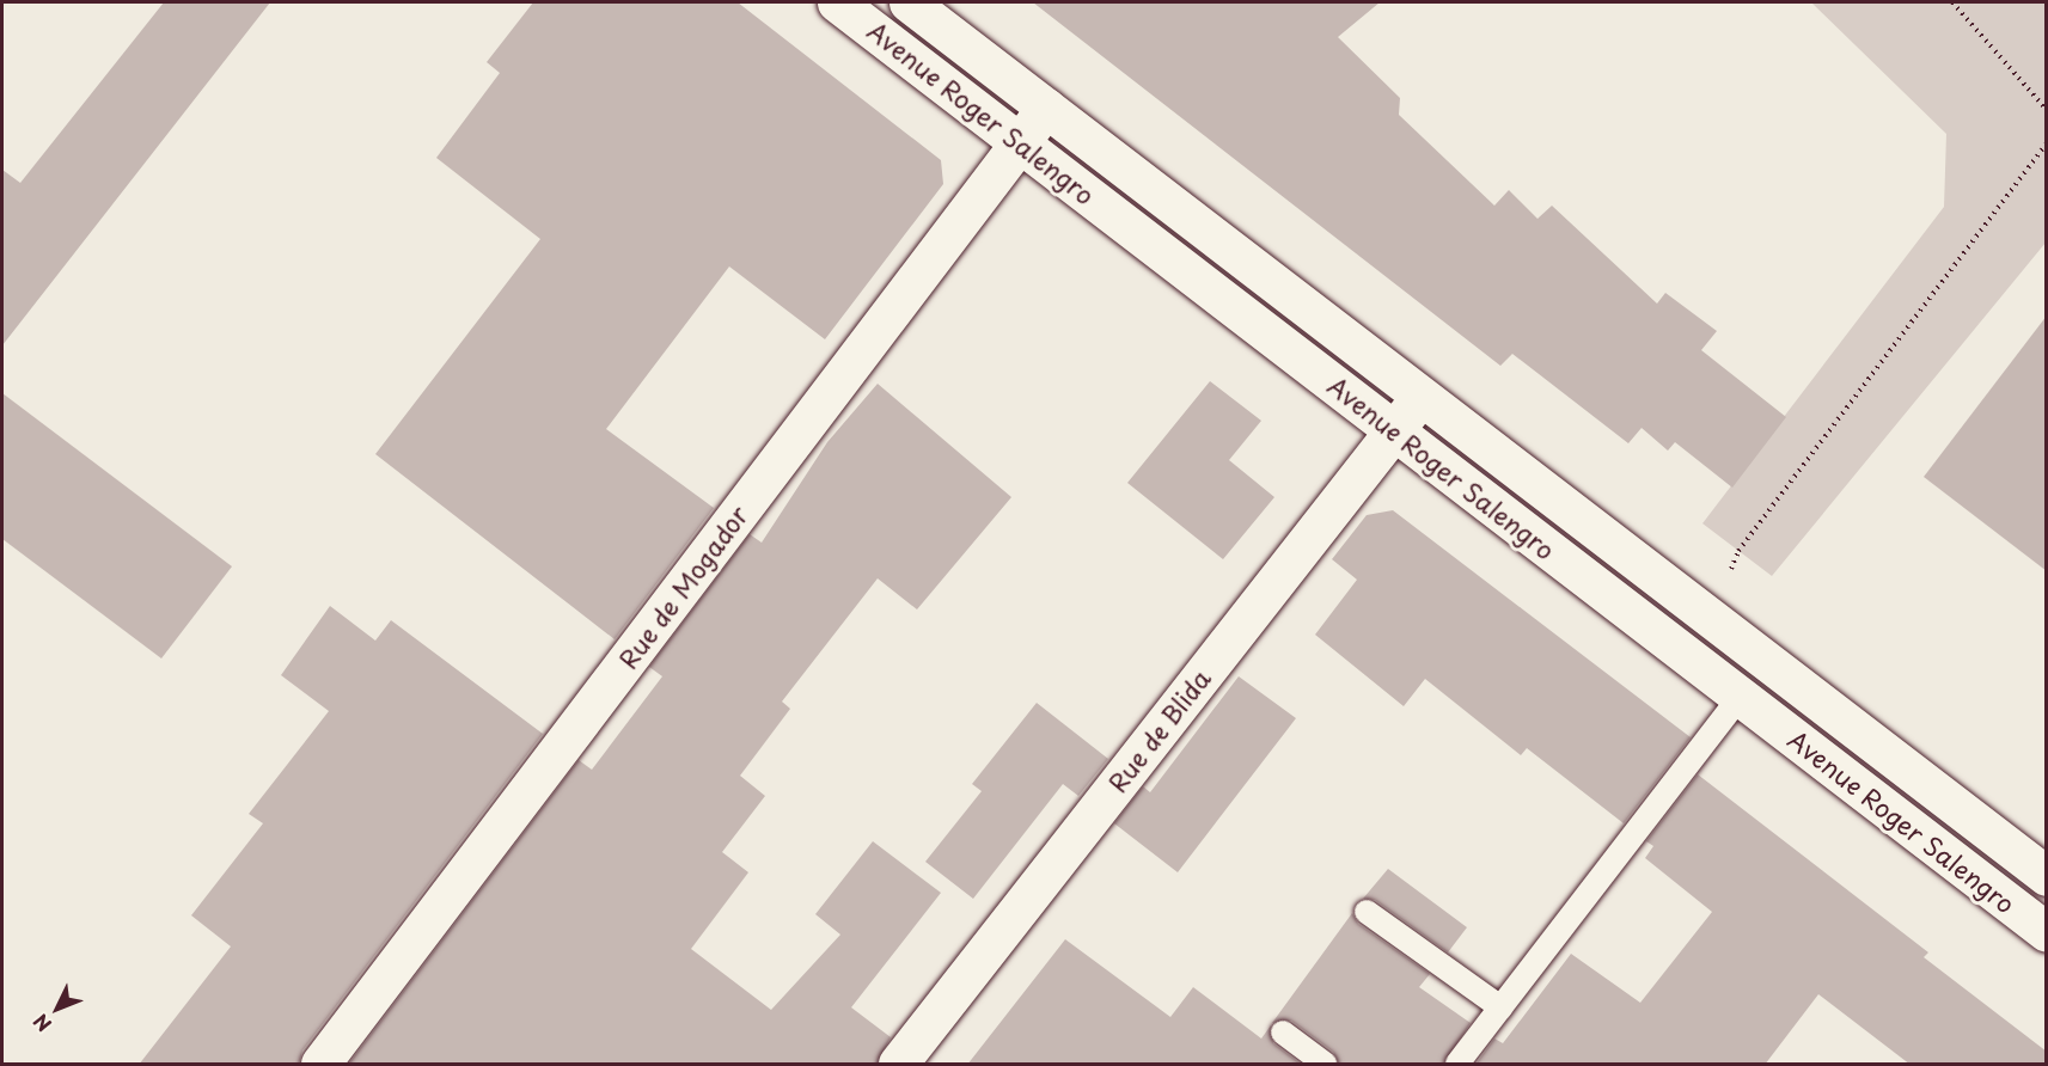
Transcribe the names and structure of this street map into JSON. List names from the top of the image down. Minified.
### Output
{"streets":{"main road":["Avenue Roger Salengro","Rue de Mogador","Rue de Blida"]},"crossings":[["Avenue Roger Salengro","Rue de Mogador"],["Avenue Roger Salengro","Rue de Blida"]],"north":"bottom left"}
